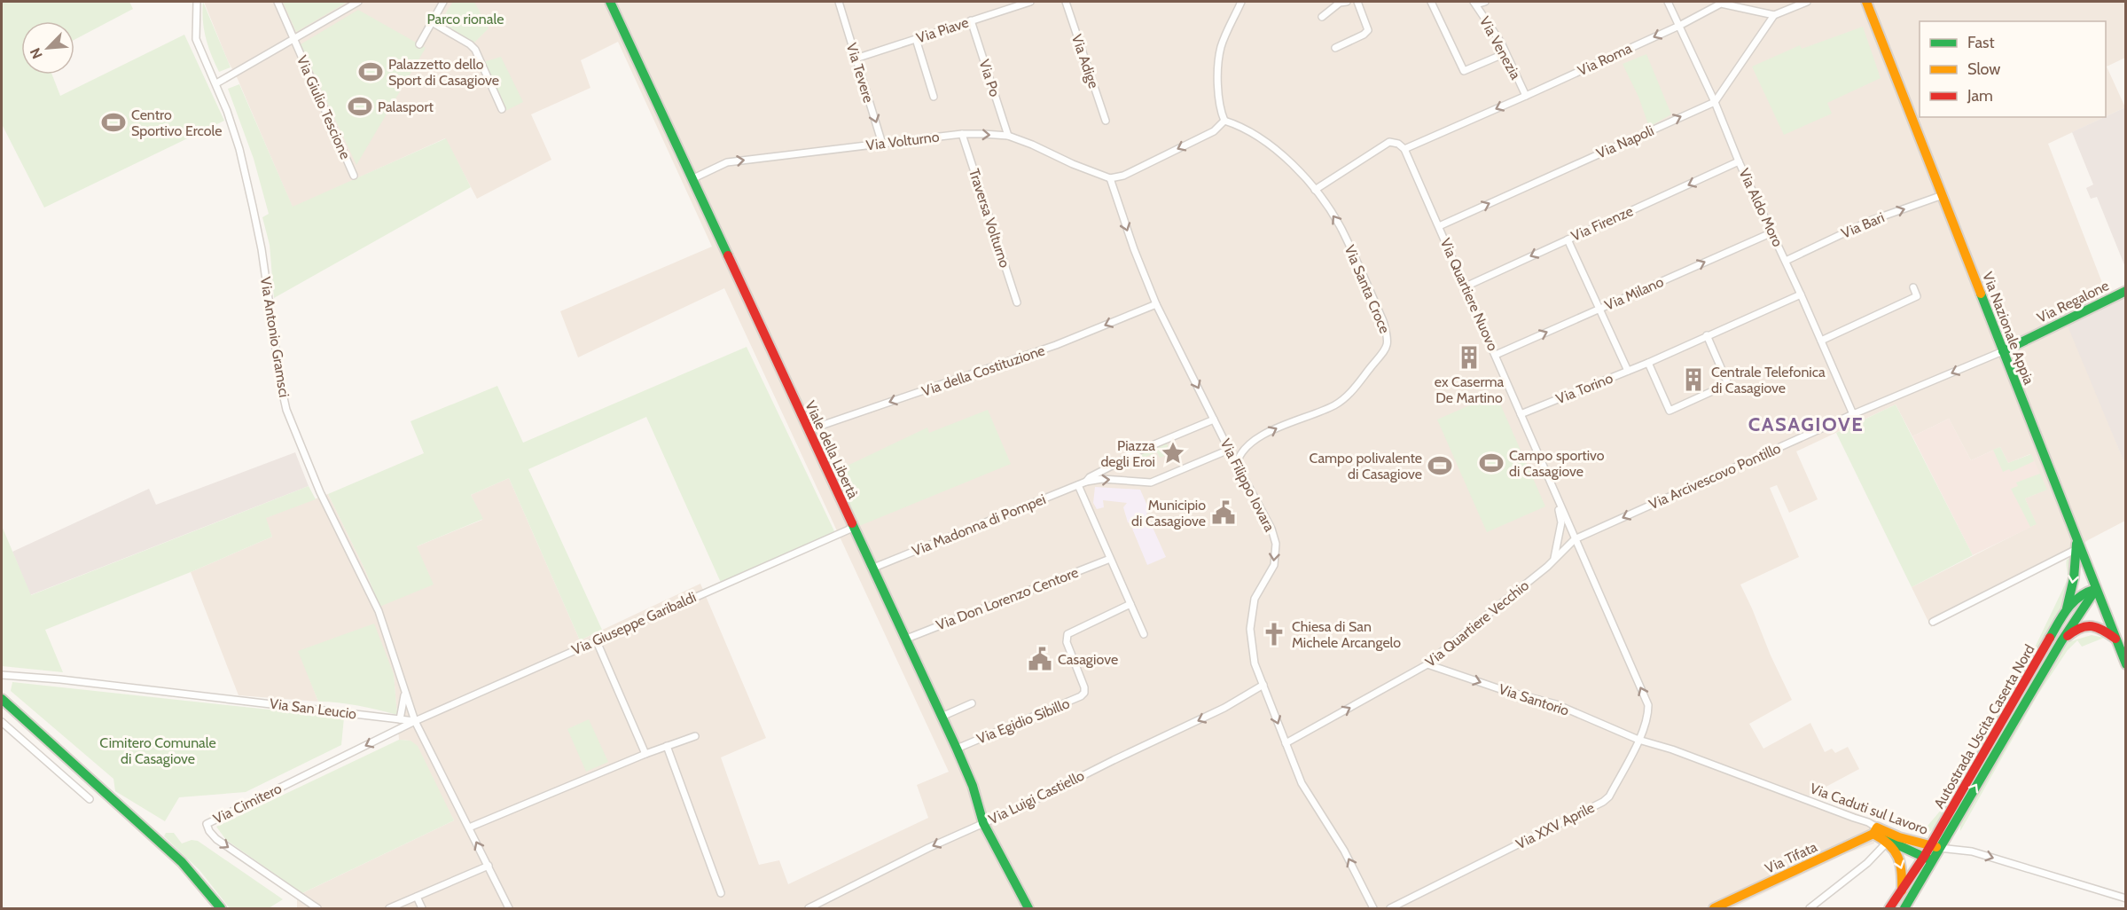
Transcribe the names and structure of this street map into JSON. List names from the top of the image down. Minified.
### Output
{"streets":{"main road":["Via Regalone","Via Nazionale Appia","Viale della Libertà","Autostrada Uscita Caserta Nord","Via Caduti sul Lavoro","Via Tifata"],"street":["Via Piave","Via Venezia","Via Roma","Via Adige","Via Tevere","Via Po","Via Giulio Tescione","Via Volturno","Via Napoli","Via Aldo Moro","Traversa Volturno","Via Firenze","Via Bari","Via Santa Croce","Via Milano","Via Quartiere Nuovo","Via Antonio Gramsci","Via della Costituzione","Via Torino","Via Arcivescovo Pontillo","Via Filippo Iovara","Via Madonna di Pompei","Via Don Lorenzo Centore","Via Giuseppe Garibaldi","Via Quartiere Vecchio","Via Santorio","Via San Leucio","Via Egidio Sibillo","Via Luigi Castiello","Via Cimitero","Via XXV Aprile"]},"crossings":[["Via Piave","Via Tevere"],["Via Piave","Via Po"],["Via Venezia","Via Roma"],["Via Roma","Via Aldo Moro"],["Via Roma","Via Quartiere Nuovo"],["Via Tevere","Via Volturno"],["Via Po","Via Volturno"],["Via Giulio Tescione","Via Antonio Gramsci"],["Via Volturno","Traversa Volturno"],["Via Volturno","Viale della Libertà"],["Via Volturno","Via Filippo Iovara"],["Via Napoli","Via Aldo Moro"],["Via Napoli","Via Quartiere Nuovo"],["Via Aldo Moro","Via Firenze"],["Via Aldo Moro","Via Bari"],["Via Aldo Moro","Via Milano"],["Via Aldo Moro","Via Torino"],["Via Aldo Moro","Via Arcivescovo Pontillo"],["Via Firenze","Via Quartiere Nuovo"],["Via Bari","Via Nazionale Appia"],["Via Santa Croce","Via Filippo Iovara"],["Via Milano","Via Quartiere Nuovo"],["Via Quartiere Nuovo","Via Torino"],["Via Quartiere Nuovo","Via Arcivescovo Pontillo"],["Via Quartiere Nuovo","Via Quartiere Vecchio"],["Via Quartiere Nuovo","Via XXV Aprile"],["Via Regalone","Via Nazionale Appia"],["Via Regalone","Via Arcivescovo Pontillo"],["Via Nazionale Appia","Via Arcivescovo Pontillo"],["Via Nazionale Appia","Autostrada Uscita Caserta Nord"],["Via Antonio Gramsci","Via Giuseppe Garibaldi"],["Via Antonio Gramsci","Via San Leucio"],["Via Antonio Gramsci","Via Cimitero"],["Via della Costituzione","Viale della Libertà"],["Via della Costituzione","Via Filippo Iovara"],["Viale della Libertà","Via Madonna di Pompei"],["Viale della Libertà","Via Don Lorenzo Centore"],["Viale della Libertà","Via Giuseppe Garibaldi"],["Viale della Libertà","Via Egidio Sibillo"],["Viale della Libertà","Via Luigi Castiello"],["Via Arcivescovo Pontillo","Via Quartiere Vecchio"],["Via Arcivescovo Pontillo","Via XXV Aprile"],["Via Filippo Iovara","Via Quartiere Vecchio"],["Via Filippo Iovara","Via Luigi Castiello"],["Via Giuseppe Garibaldi","Via San Leucio"],["Via Giuseppe Garibaldi","Via Cimitero"],["Via Quartiere Vecchio","Via Santorio"],["Via Quartiere Vecchio","Via XXV Aprile"],["Via Santorio","Via Caduti sul Lavoro"],["Via Santorio","Via XXV Aprile"],["Via San Leucio","Via Cimitero"],["Autostrada Uscita Caserta Nord","Via Caduti sul Lavoro"],["Via Caduti sul Lavoro","Via XXV Aprile"],["Via Caduti sul Lavoro","Via Tifata"]],"one_way":["Via Roma","Via Tevere","Via Volturno","Via Napoli","Via Firenze","Via Bari","Via Milano","Via della Costituzione","Via Arcivescovo Pontillo","Via Quartiere Vecchio","Via Santorio","Via Luigi Castiello","Via Caduti sul Lavoro","Via XXV Aprile"],"districts":["CASAGIOVE"],"parks":["Parco rionale","Cimitero Comunale di Casagiove"],"places":{"sports":["Palazzetto dello Sport di Casagiove","Palasport","Centro Sportivo Ercole","Campo sportivo di Casagiove","Campo polivalente di Casagiove"],"building":["ex Caserma De Martino","Centrale Telefonica di Casagiove"],"place":["Piazza degli Eroi"],"public building":["Municipio di Casagiove","Casagiove"],"church":["Chiesa di San Michele Arcangelo"]},"legend":["Fast","Slow","Jam"],"north":"bottom left"}
